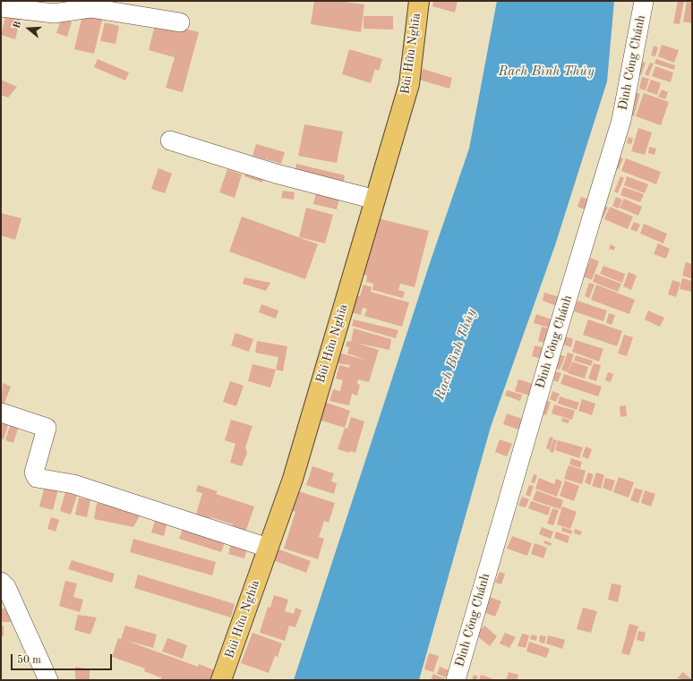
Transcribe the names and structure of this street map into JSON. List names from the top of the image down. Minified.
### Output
{"streets":{"main road":["Bùi Hữu Nghĩa"],"street":["Đinh Công Chánh"]},"water":["Rạch Bình Thủy"],"scale_bar":"50 m","north":"left"}
